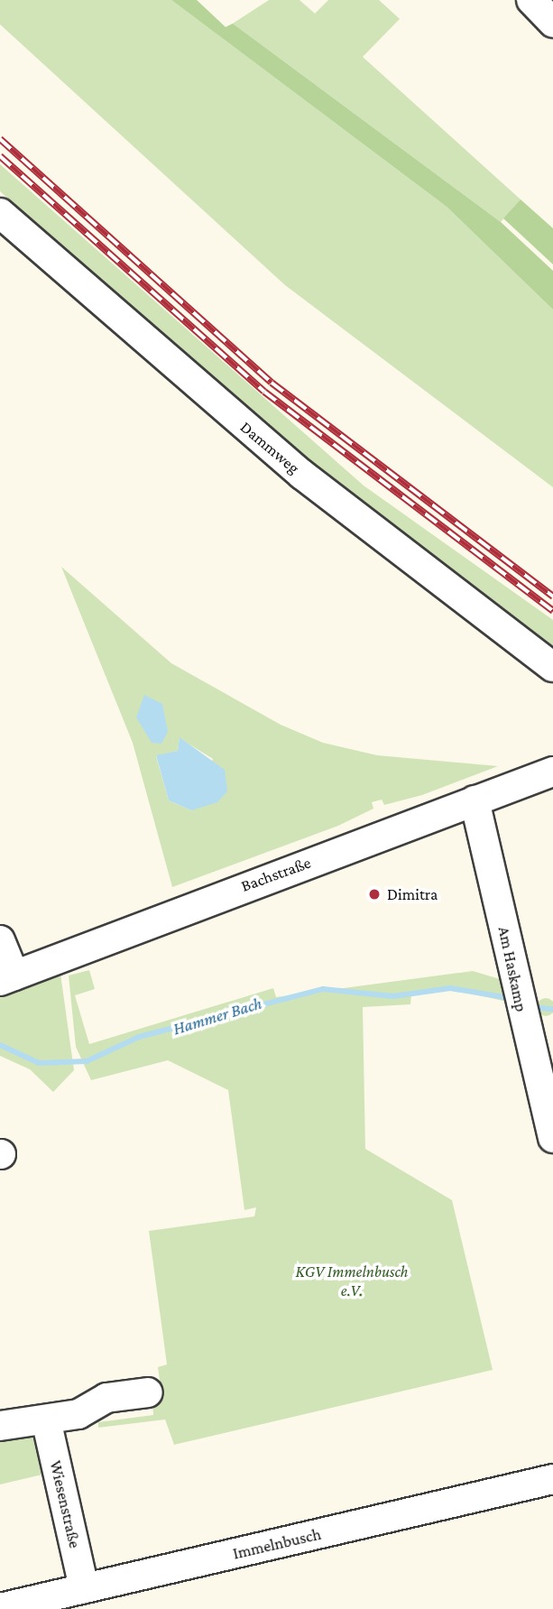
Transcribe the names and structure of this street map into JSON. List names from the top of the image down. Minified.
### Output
{"streets":{"street":["Dammweg","Bachstraße","Am Haskamp","Wiesenstraße","Immelnbusch"]},"crossings":[["Bachstraße","Am Haskamp"],["Wiesenstraße","Immelnbusch"]],"water":["Hammer Bach"],"parks":["KGV Immelnbusch e.V."],"places":["Dimitra"]}
